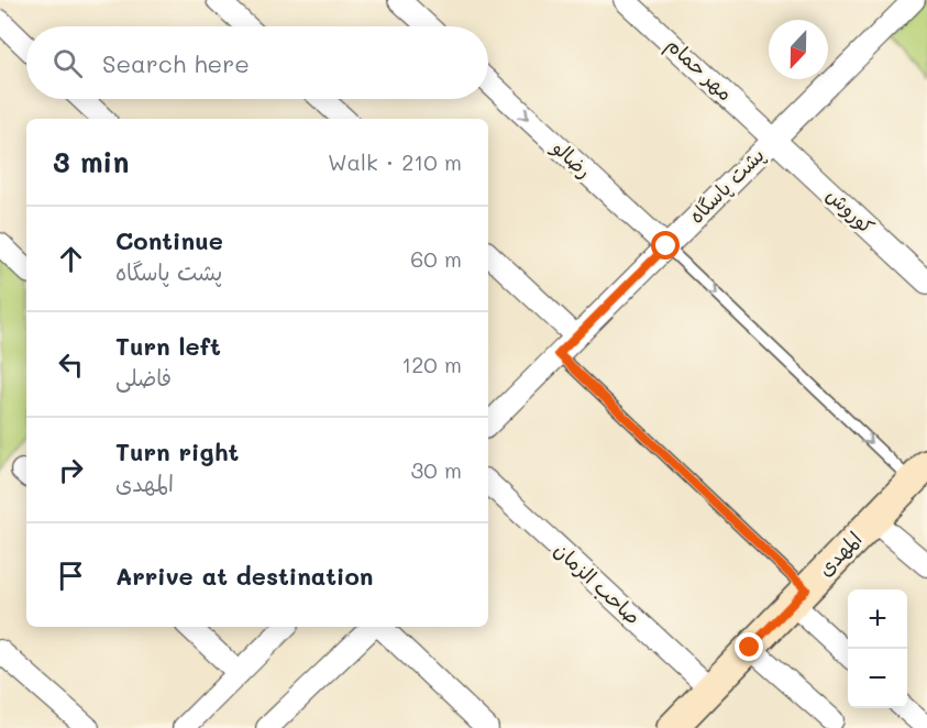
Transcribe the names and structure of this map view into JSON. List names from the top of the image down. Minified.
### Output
{"streets":{"street":["مهر حمام","رضالو","پشت پاسگاه","کوروش","المهدی","صاحب الزمان"]},"crossings":[["مهر حمام","پشت پاسگاه"],["مهر حمام","کوروش"],["رضالو","پشت پاسگاه"],["پشت پاسگاه","کوروش"],["المهدی","صاحب الزمان"]],"north":"bottom","page":{"search":"Search here","heading":["3 min","Walk · 210 m"],"list":[["Continue","پشت پاسگاه","60 m"],["Turn left","فاضلی","120 m"],["Turn right","المهدی","30 m"],"Arrive at destination"],"map_buttons":["+","−"]}}
